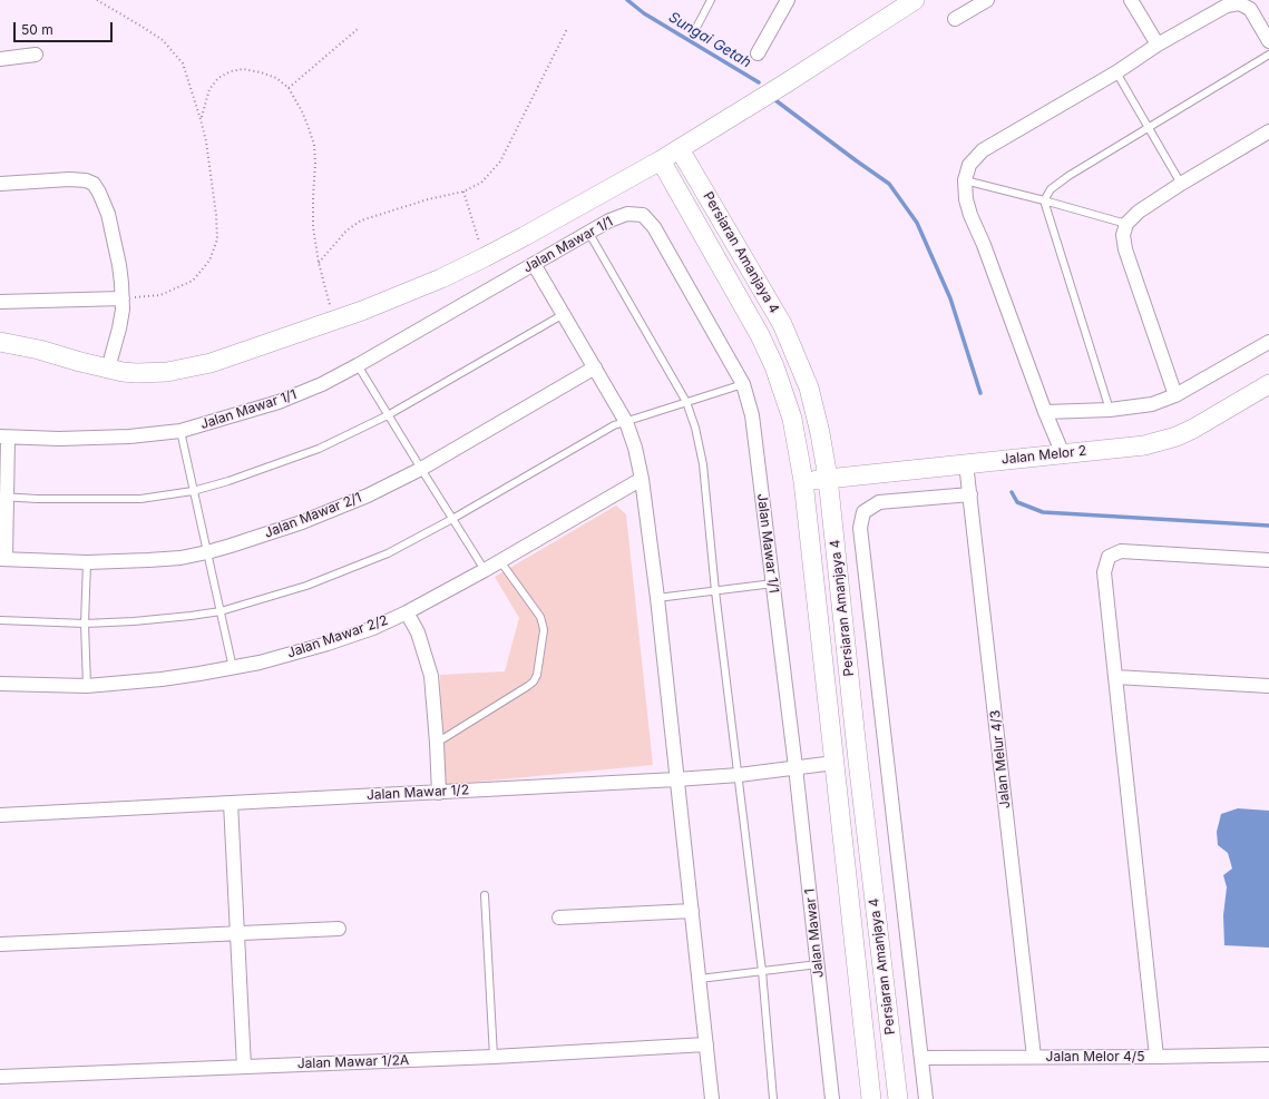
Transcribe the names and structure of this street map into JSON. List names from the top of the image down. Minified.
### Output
{"streets":{"street":["Jalan Mawar 1/1","Persiaran Amanjaya 4","Jalan Melor 2","Jalan Mawar 2/1","Jalan Mawar 2/2","Jalan Melur 4/3","Jalan Mawar 1/2","Jalan Mawar 1","Jalan Melor 4/5","Jalan Mawar 1/2A"]},"crossings":[["Jalan Mawar 1/1","Jalan Mawar 1/2"],["Jalan Mawar 1/1","Jalan Mawar 1"],["Persiaran Amanjaya 4","Jalan Melor 2"],["Persiaran Amanjaya 4","Jalan Mawar 1/2"],["Jalan Melor 2","Jalan Melur 4/3"],["Jalan Melur 4/3","Jalan Melor 4/5"],["Jalan Mawar 1/2","Jalan Mawar 1"]],"water":["Sungai Getah"],"scale_bar":"50 m"}
